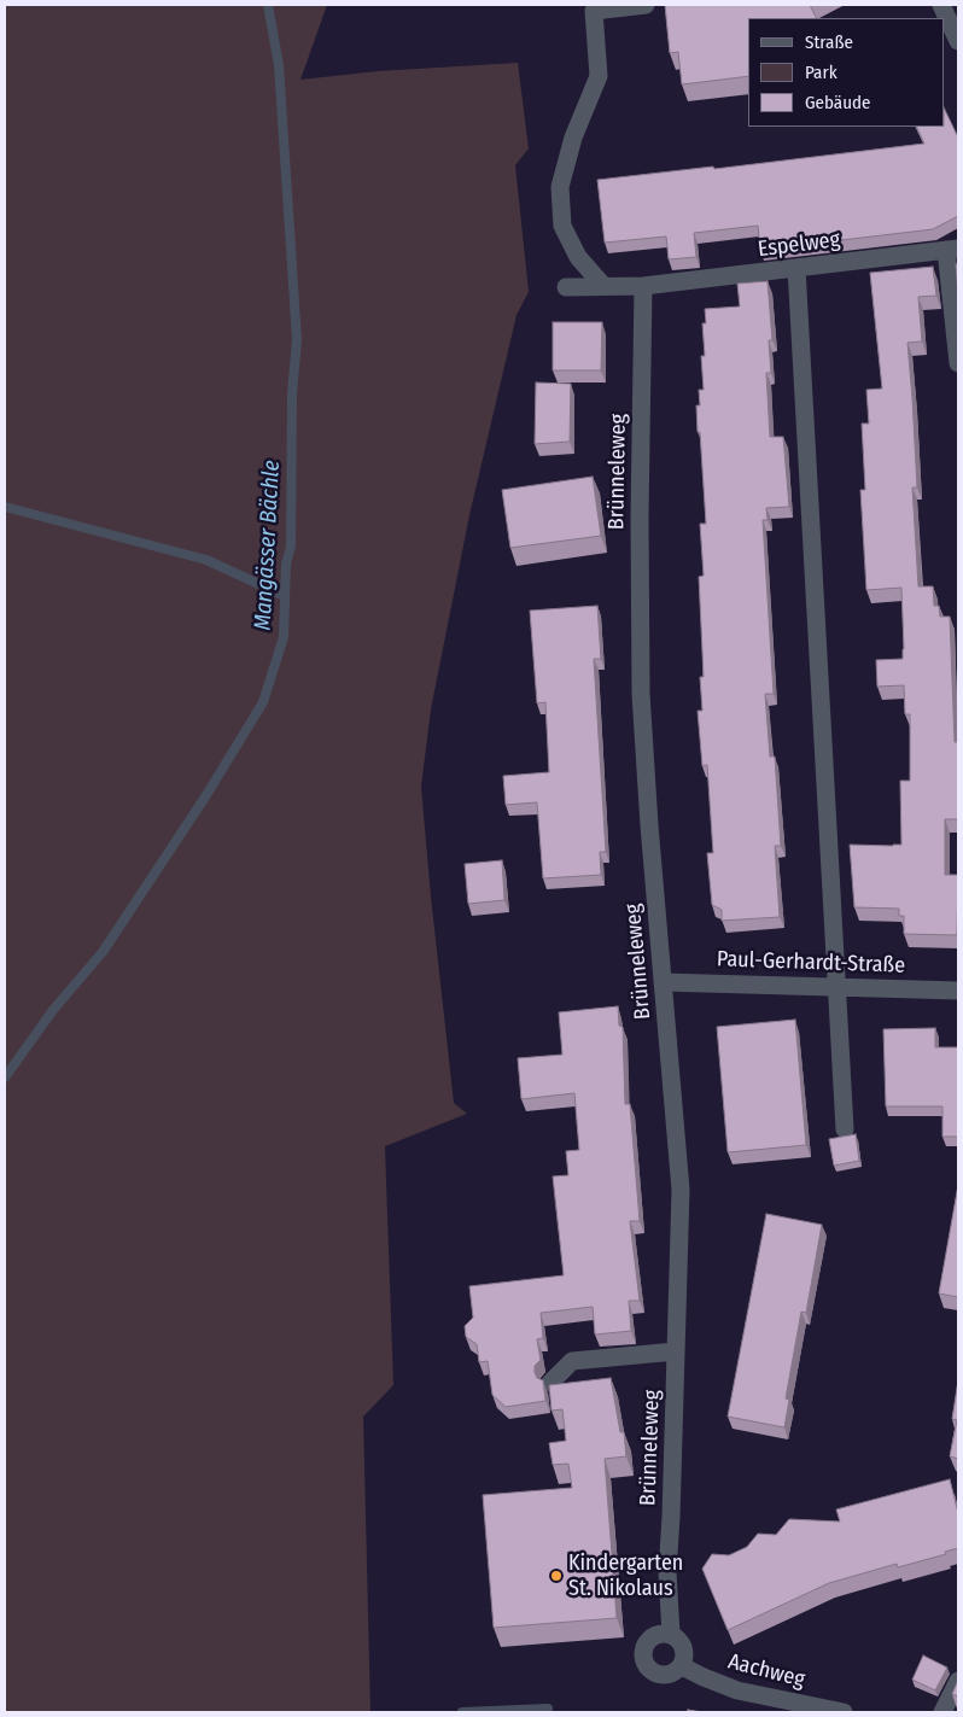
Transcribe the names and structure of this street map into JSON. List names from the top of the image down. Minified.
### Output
{"streets":{"street":["Espelweg","Brünneleweg","Paul-Gerhardt-Straße","Aachweg"]},"crossings":[["Espelweg","Brünneleweg"],["Brünneleweg","Paul-Gerhardt-Straße"],["Brünneleweg","Aachweg"]],"water":["Mangässer Bächle"],"places":["Kindergarten St. Nikolaus"],"legend":["Straße","Park","Gebäude"]}
